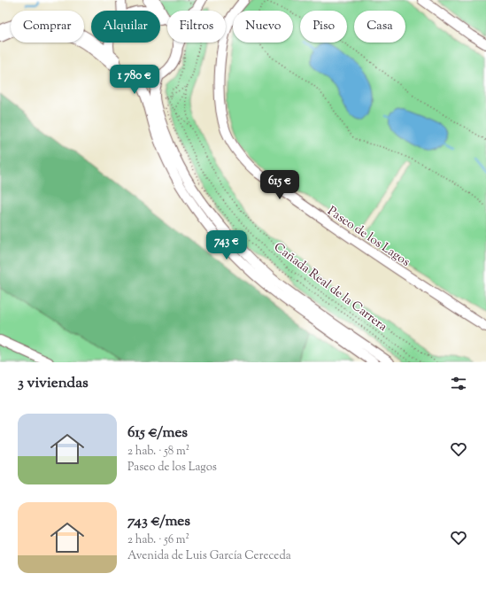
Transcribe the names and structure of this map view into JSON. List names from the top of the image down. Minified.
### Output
{"streets":{"street":["Paseo de los Lagos"],"path":["Cañada Real de la Carrera"]},"page":{"chip":["Comprar","Alquilar","Filtros","Nuevo","Piso","Casa"],"price":["1 780 €","615 €","743 €"],"heading":"3 viviendas","list":[{"name":"615 €/mes","note":"2 hab. · 58 m² · Paseo de los Lagos"},{"name":"743 €/mes","note":"2 hab. · 56 m² · Avenida de Luis García Cereceda"}]}}
